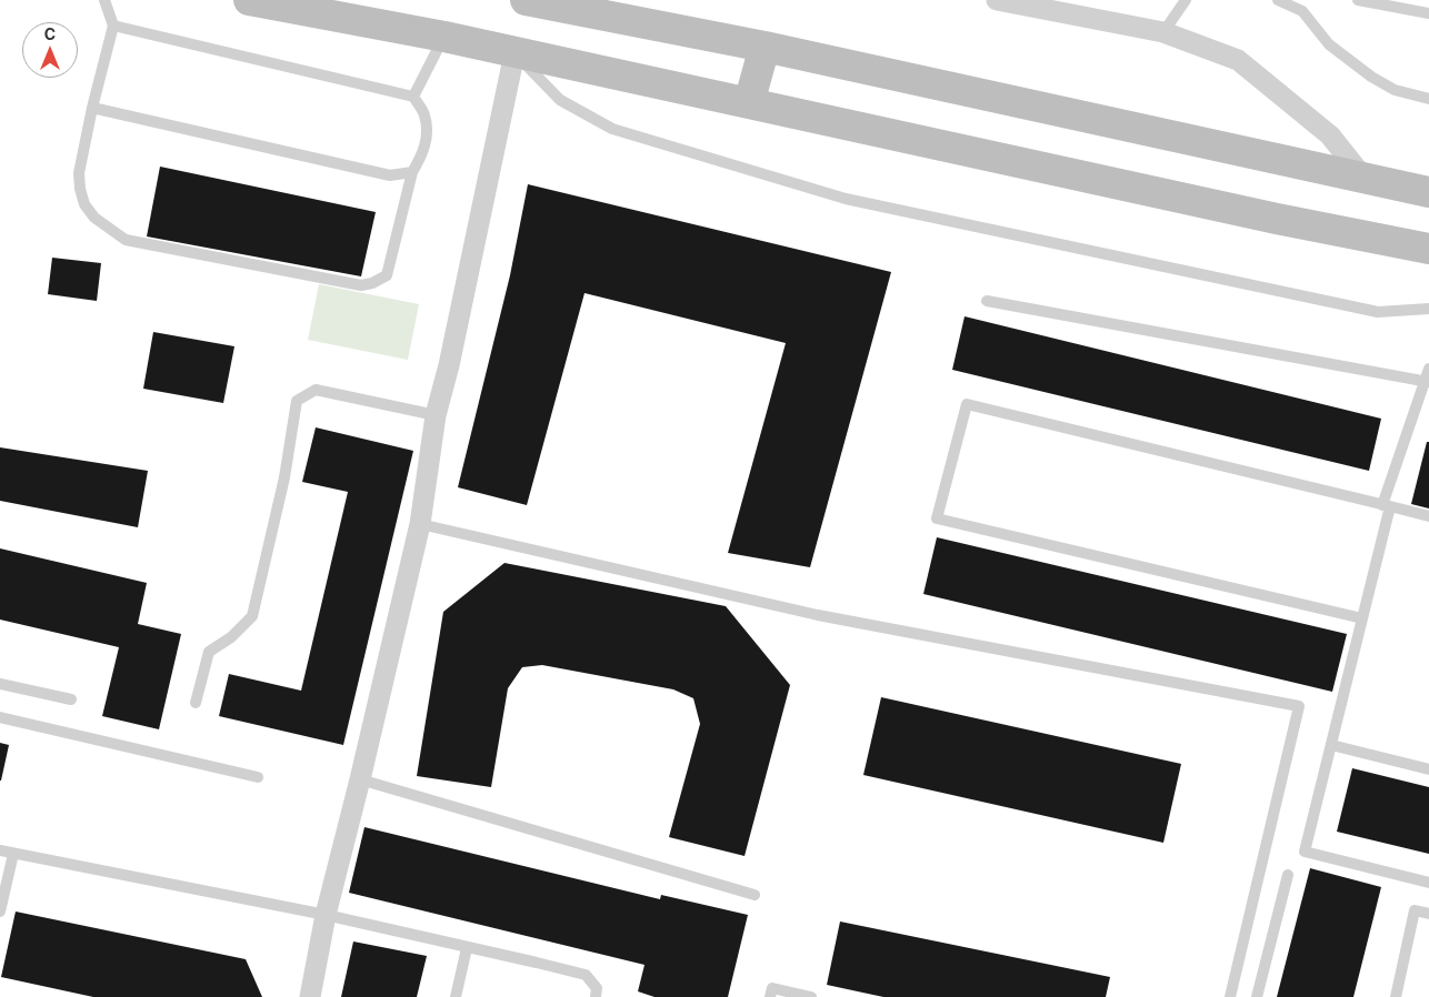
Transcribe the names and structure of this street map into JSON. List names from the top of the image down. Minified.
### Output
{"north":"top"}
